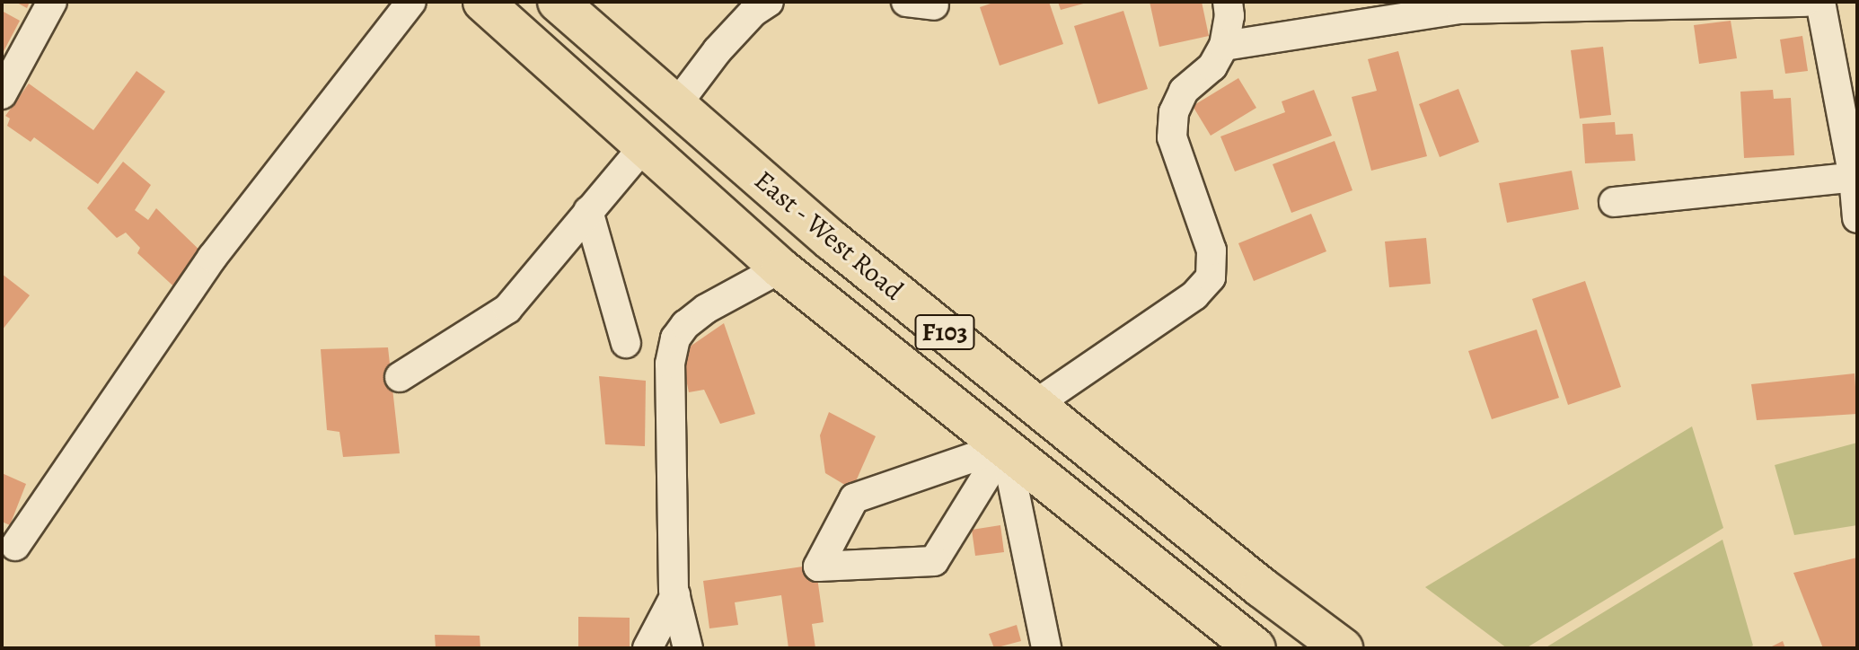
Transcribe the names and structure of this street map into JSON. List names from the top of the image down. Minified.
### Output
{"streets":{"main road":["East - West Road","F103"]}}
